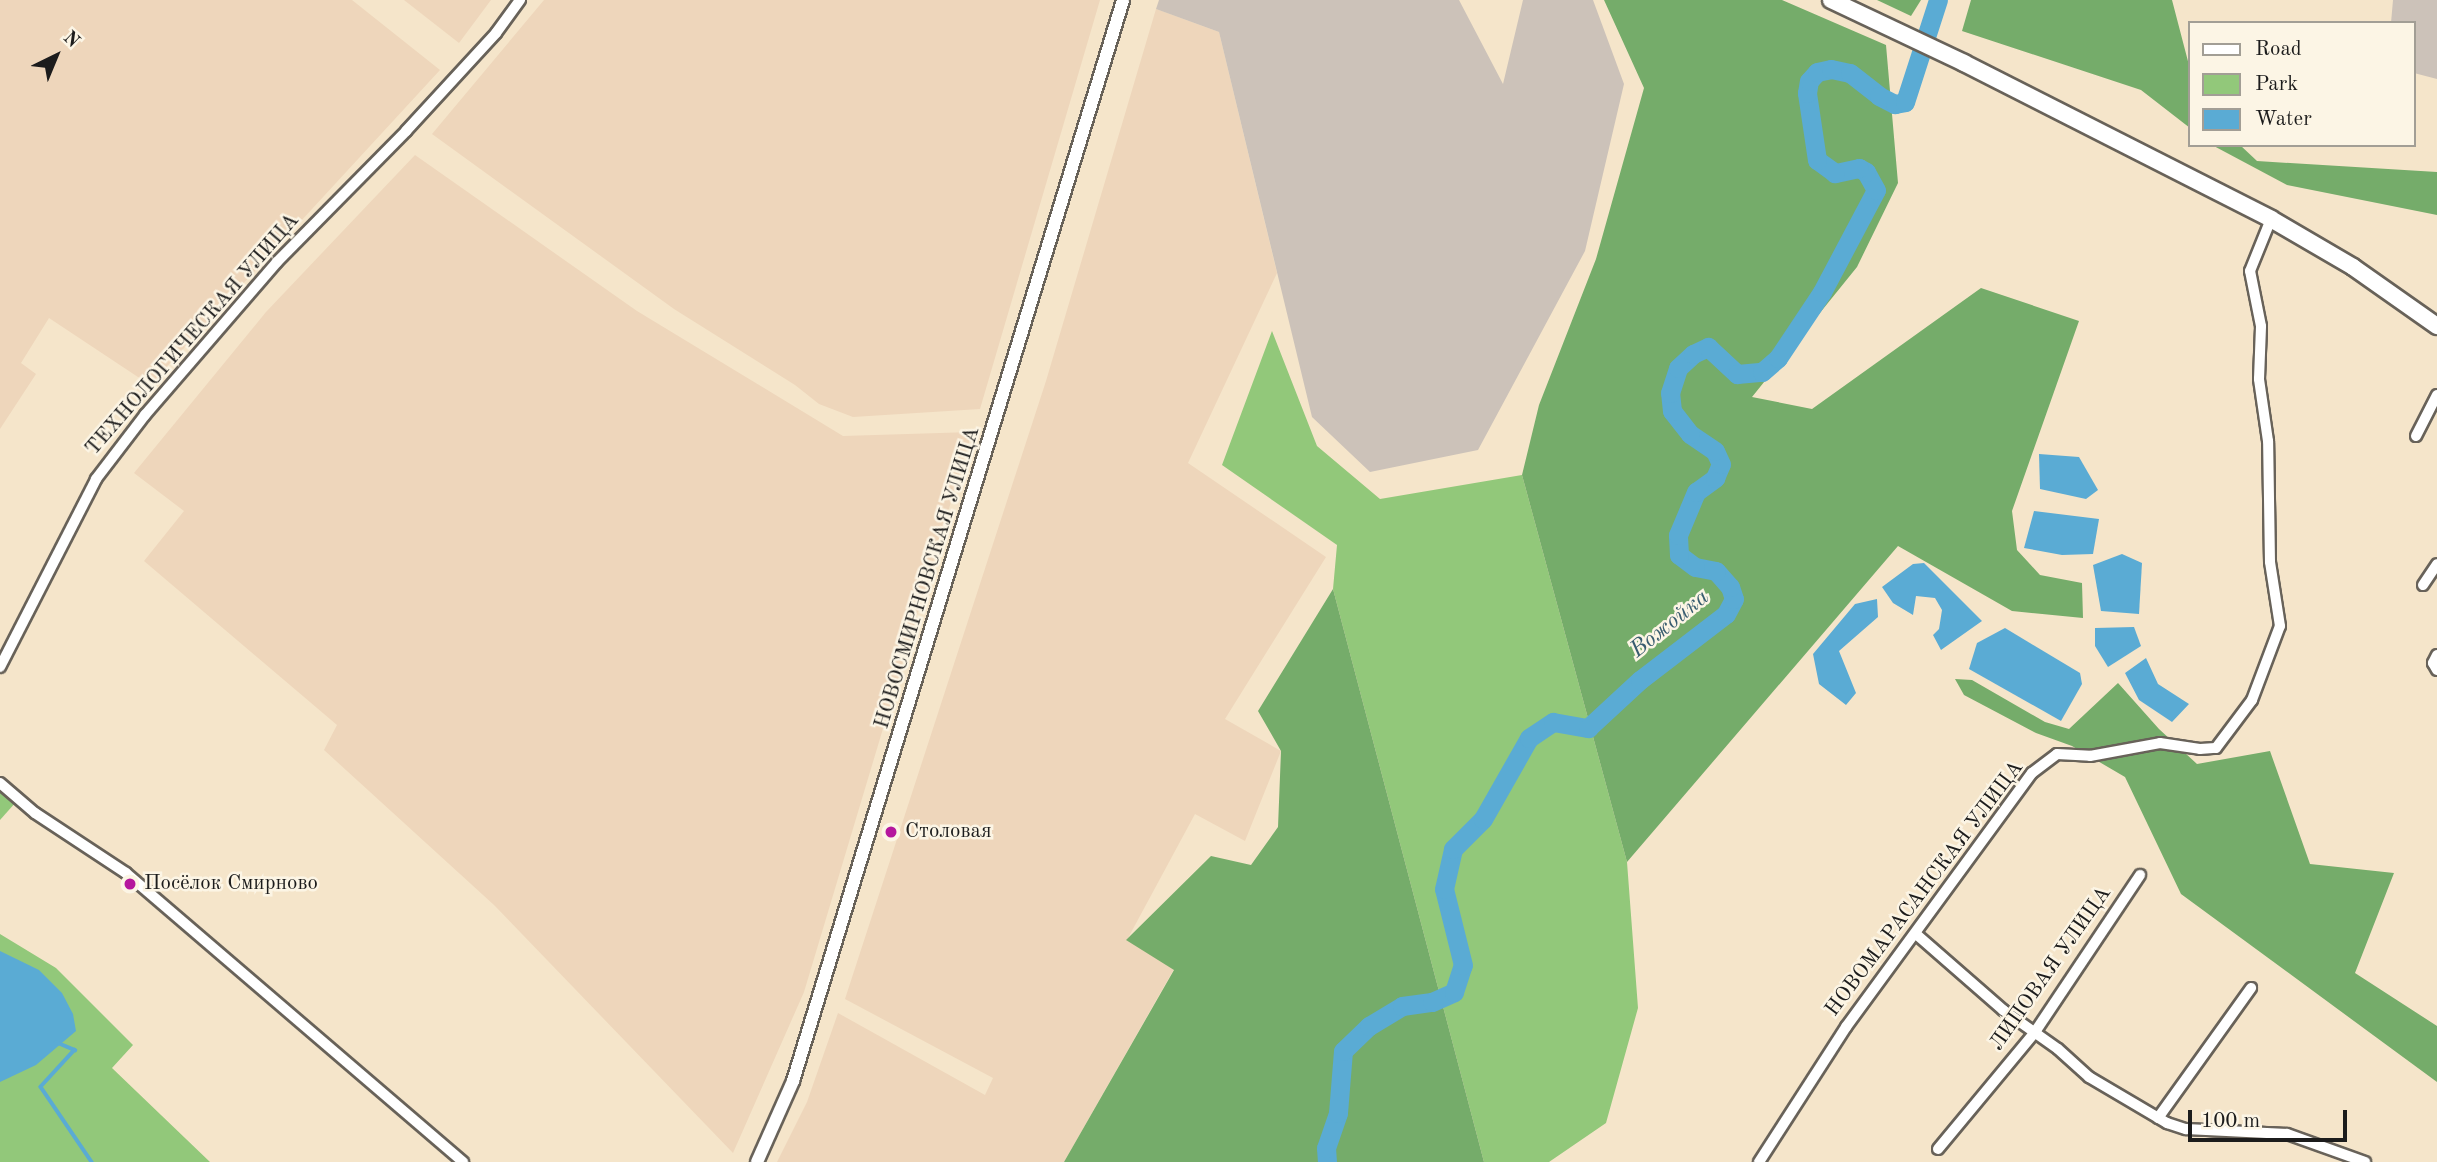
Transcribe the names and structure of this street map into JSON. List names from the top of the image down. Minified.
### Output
{"streets":{"street":["ТЕХНОЛОГИЧЕСКАЯ УЛИЦА","НОВОСМИРНОВСКАЯ УЛИЦА","НОВОМАРАСАНСКАЯ УЛИЦА","ЛИПОВАЯ УЛИЦА"]},"water":["Вожойка"],"places":["Столовая","Посёлок Смирново"],"legend":["Road","Park","Water"],"scale_bar":"100 m","north":"top right"}
